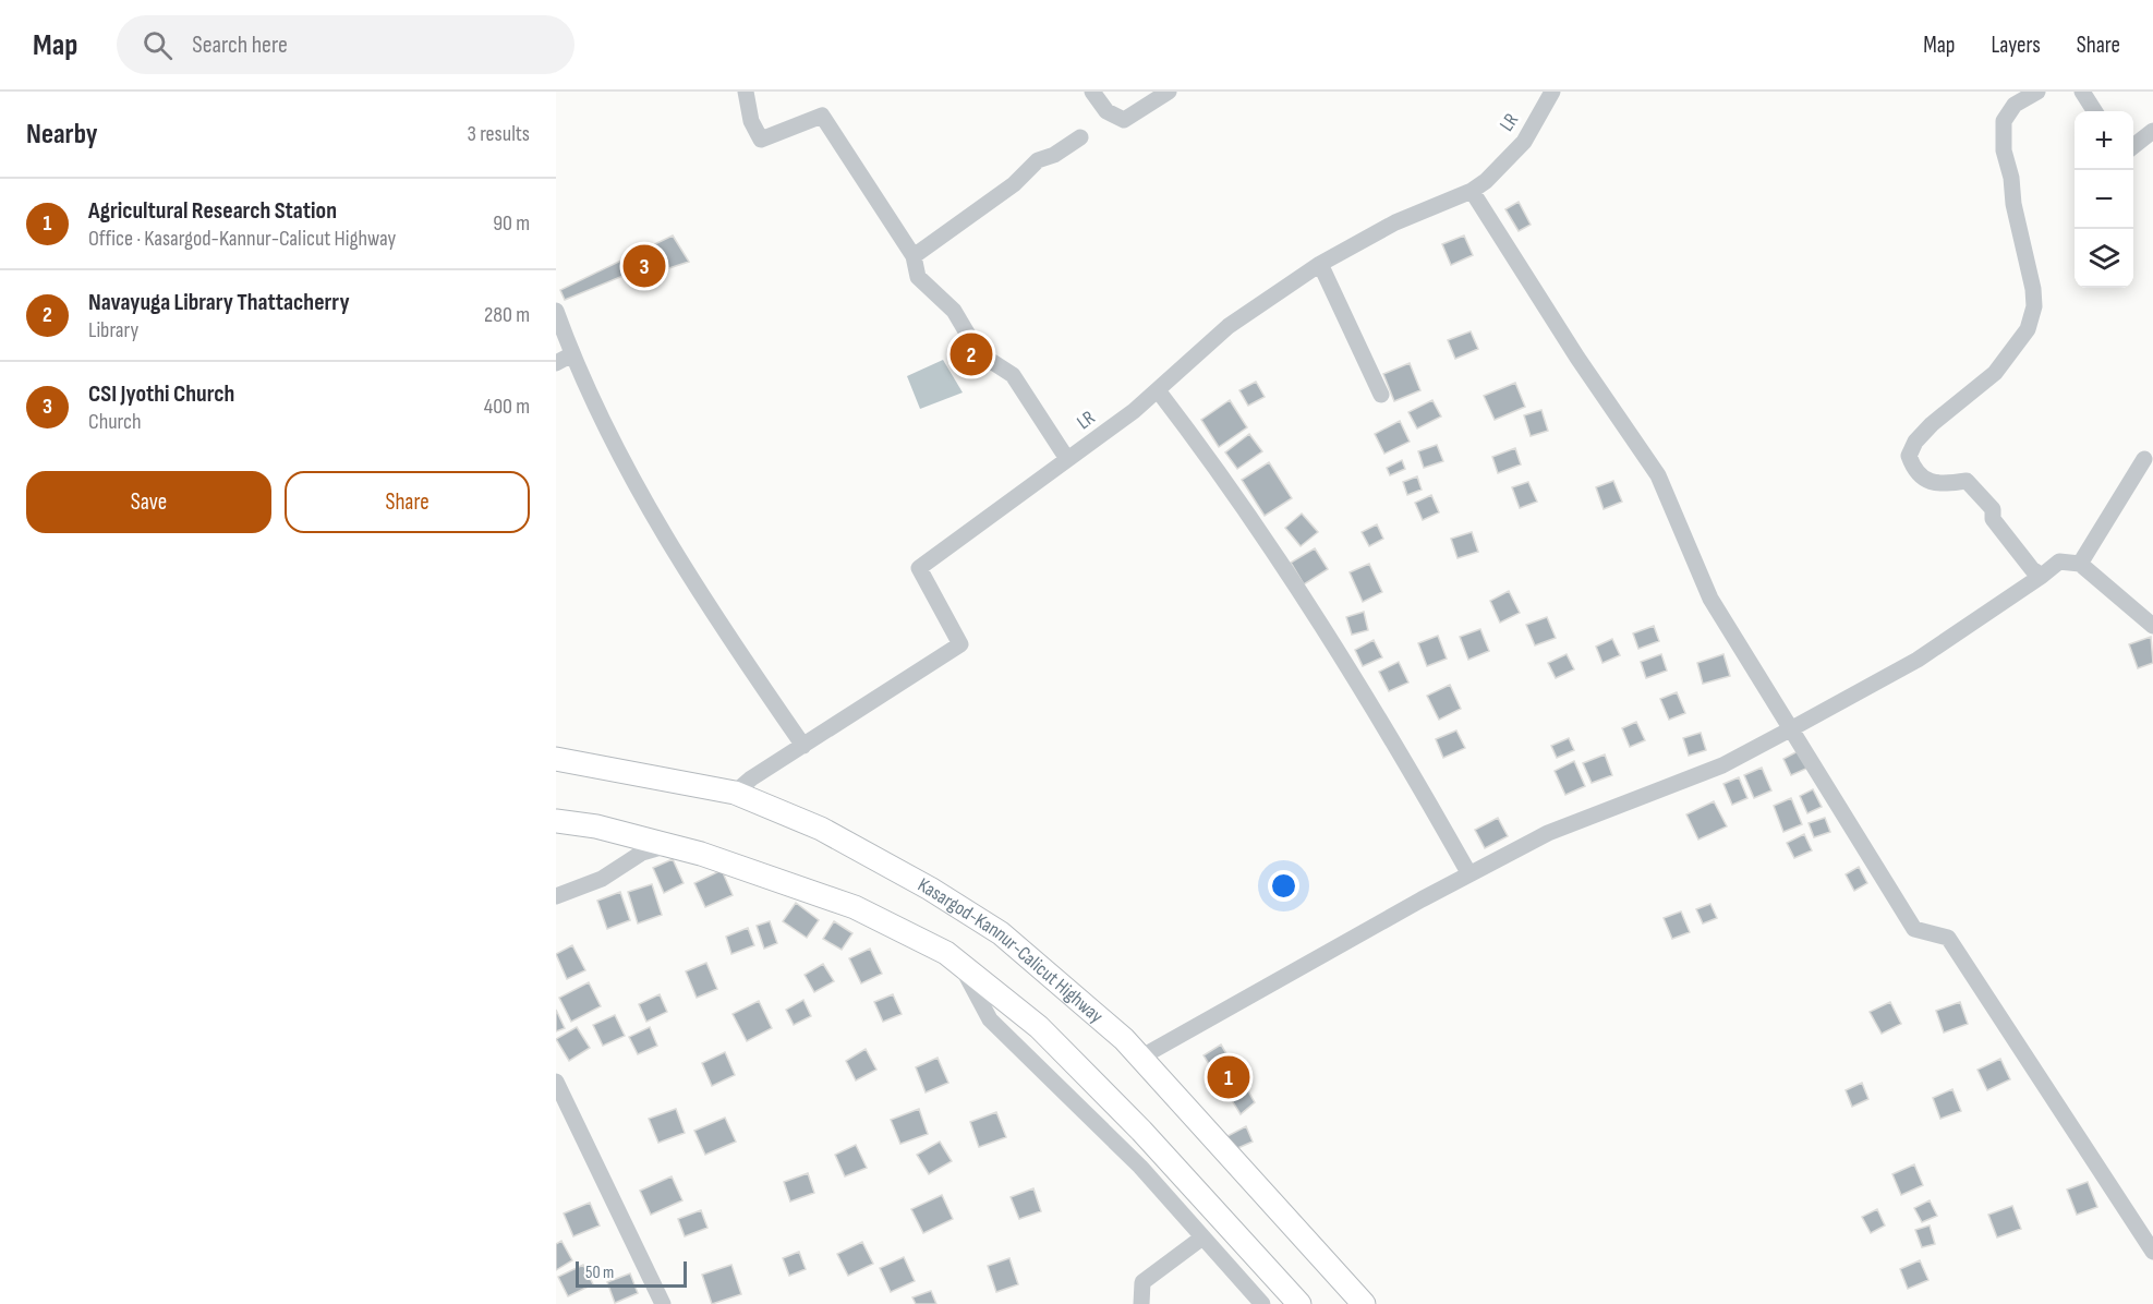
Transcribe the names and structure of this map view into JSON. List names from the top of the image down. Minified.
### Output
{"streets":{"highway":["Kasargod-Kannur-Calicut Highway"],"street":["LR"]},"crossings":[["LR","Kasargod-Kannur-Calicut Highway"]],"scale_bar":"50 m","page":{"header":"Map","search":"Search here","nav":["Map","Layers","Share"],"heading":["Nearby","3 results"],"map_buttons":["+","−"],"list":[{"mark":"1","name":"Agricultural Research Station","note":"Office · Kasargod-Kannur-Calicut Highway","value":"90 m"},{"mark":"2","name":"Navayuga Library Thattacherry","note":"Library","value":"280 m"},{"mark":"3","name":"CSI Jyothi Church","note":"Church","value":"400 m"}],"pins":["3","2","1"],"buttons":["Save","Share"],"scale":"50 m"}}
